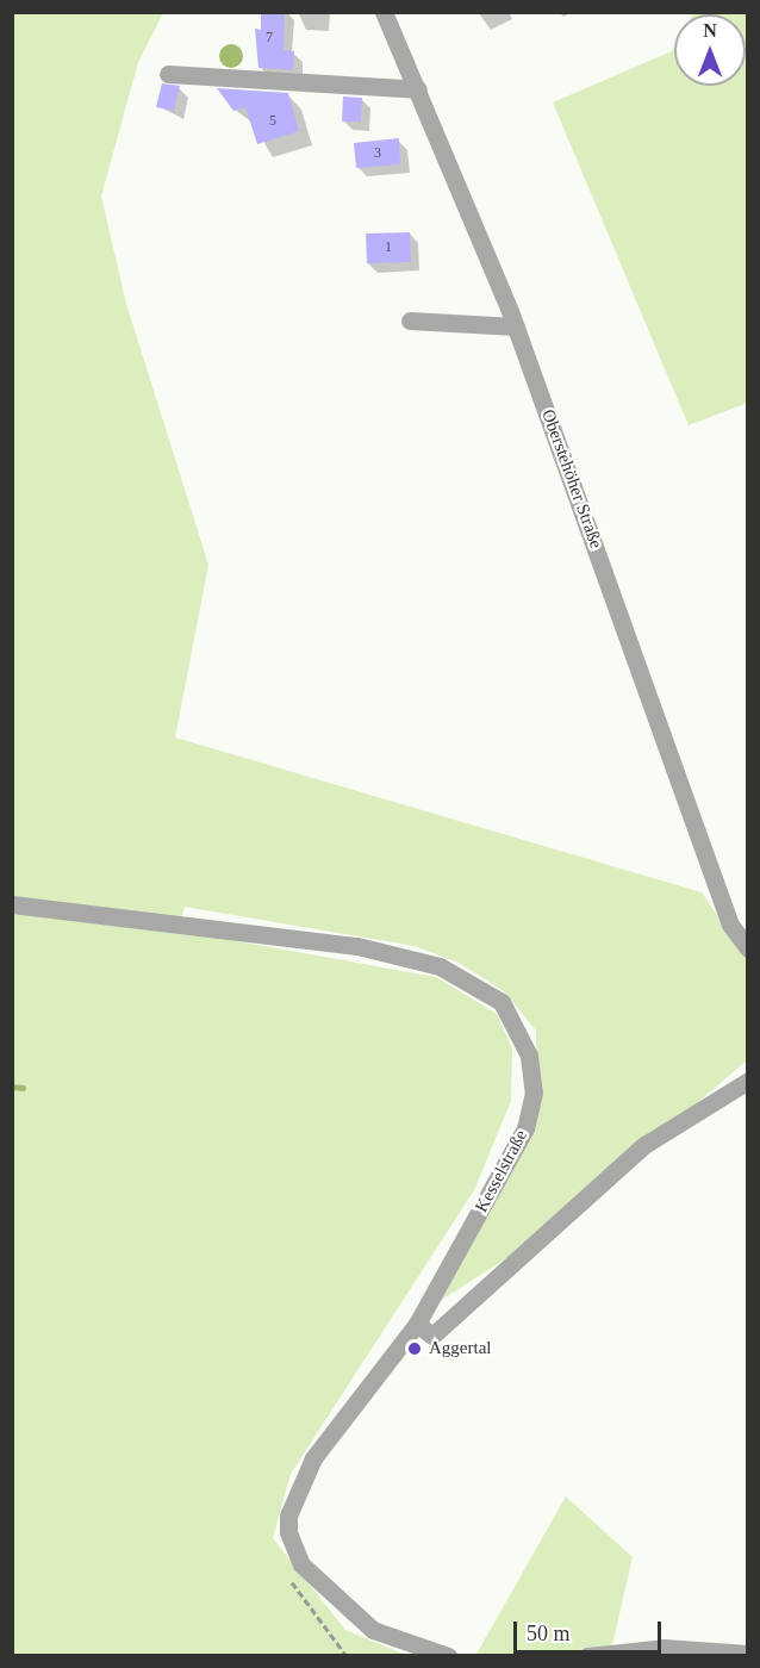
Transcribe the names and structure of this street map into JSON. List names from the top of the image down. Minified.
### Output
{"streets":{"street":["Oberstehöher Straße","Kesselstraße"]},"places":["Aggertal"],"house_numbers":["7","5","3","1"],"scale_bar":"50 m","north":"top"}
